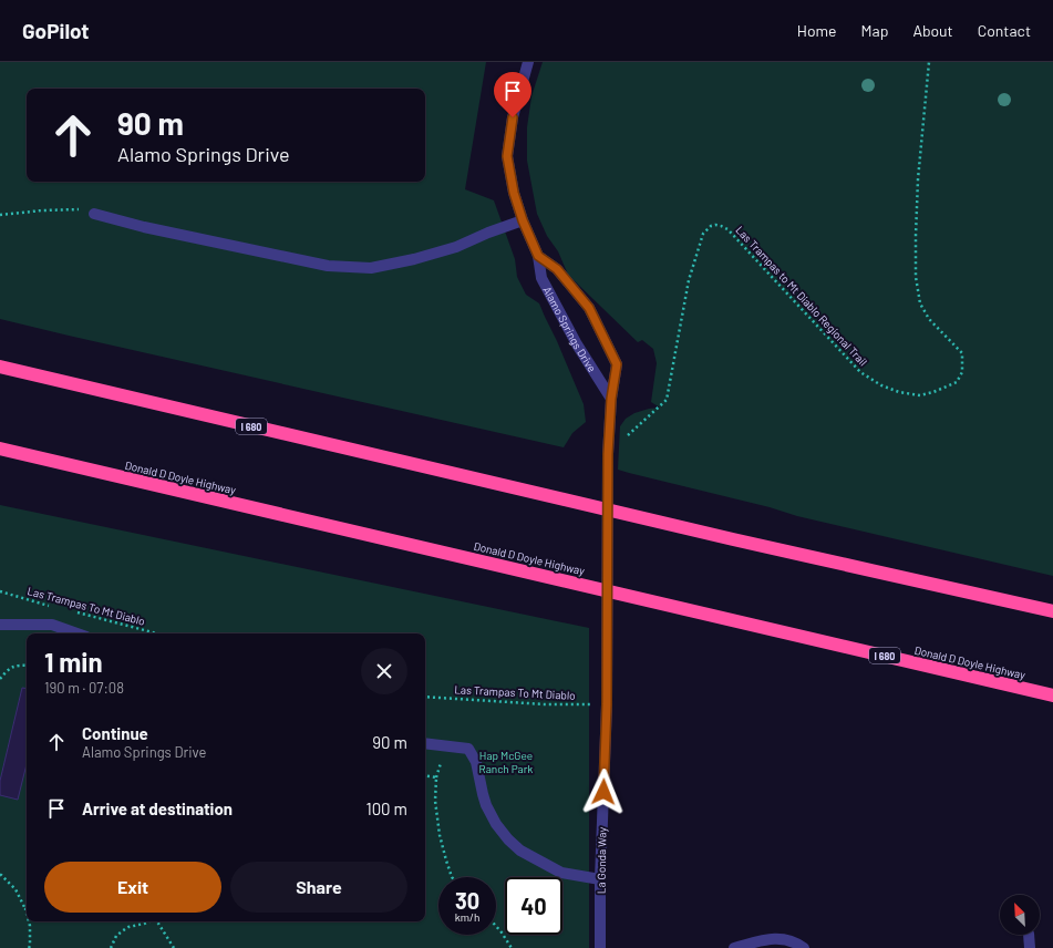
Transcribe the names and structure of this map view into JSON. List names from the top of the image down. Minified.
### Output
{"streets":{"highway":["I 680","Donald D Doyle Highway"],"street":["Alamo Springs Drive","La Gonda Way"],"path":["Las Trampas to Mt Diablo Regional Trail","Las Trampas To Mt Diablo"]},"crossings":[["Las Trampas to Mt Diablo Regional Trail","Alamo Springs Drive"],["Las Trampas to Mt Diablo Regional Trail","La Gonda Way"],["Alamo Springs Drive","La Gonda Way"],["Las Trampas To Mt Diablo","La Gonda Way"]],"parks":["Hap McGee Ranch Park"],"north":"top left","page":{"header":"GoPilot","nav":["Home","Map","About","Contact"],"turn":["90 m","Alamo Springs Drive"],"heading":["1 min","190 m · 07:08"],"list":[{"name":"Continue","note":"Alamo Springs Drive","value":"90 m"},{"name":"Arrive at destination","value":"100 m"}],"buttons":["Exit","Share"],"speed":"30 km/h","limit":"40"}}
